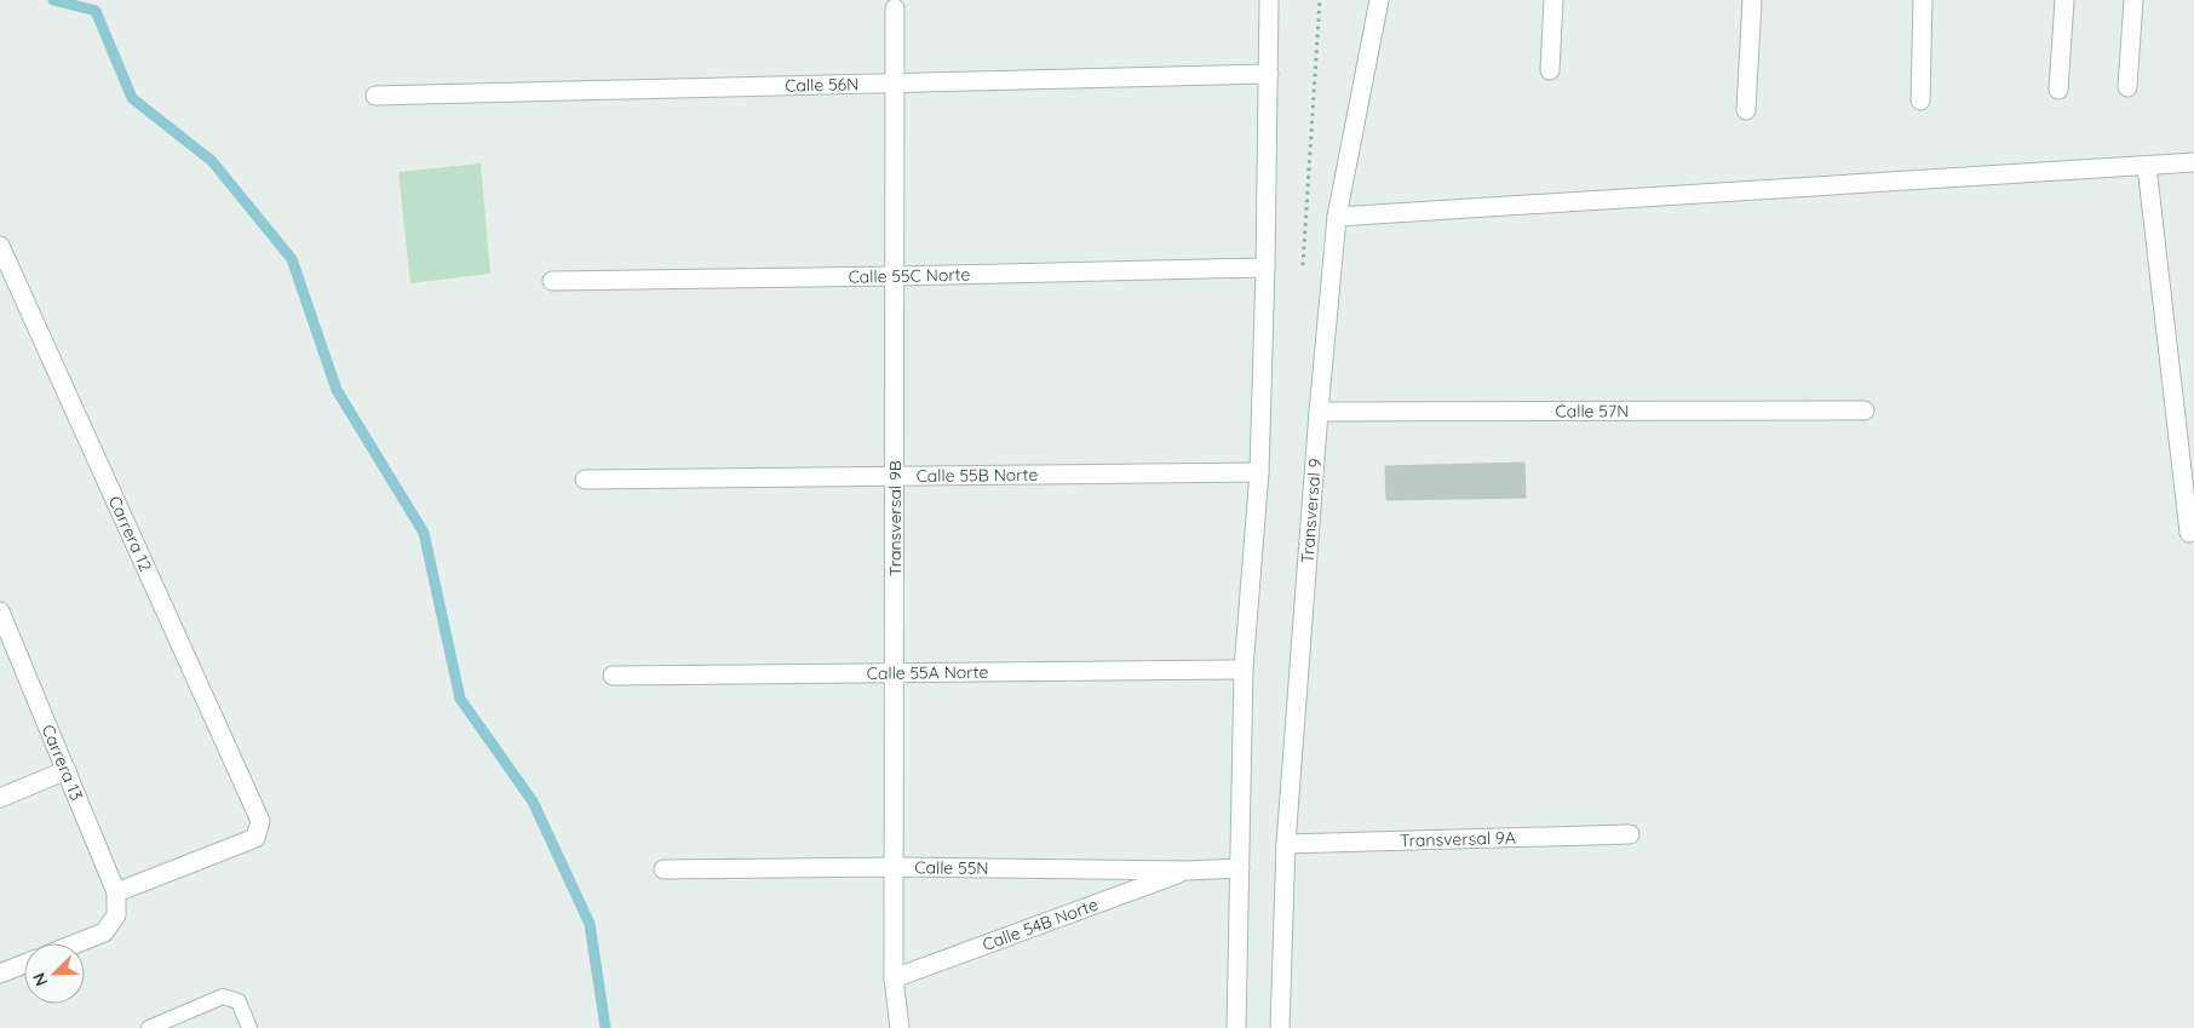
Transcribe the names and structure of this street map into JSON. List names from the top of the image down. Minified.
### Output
{"streets":{"street":["Calle 56N","Calle 55C Norte","Calle 57N","Calle 55B Norte","Transversal 9","Transversal 9B","Carrera 12","Calle 55A Norte","Carrera 13","Transversal 9A","Calle 55N","Calle 54B Norte"]},"crossings":[["Calle 56N","Transversal 9B"],["Calle 55C Norte","Transversal 9B"],["Calle 57N","Transversal 9"],["Calle 55B Norte","Transversal 9B"],["Transversal 9","Transversal 9A"],["Transversal 9B","Calle 55A Norte"],["Transversal 9B","Calle 55N"],["Transversal 9B","Calle 54B Norte"],["Carrera 12","Carrera 13"],["Calle 55N","Calle 54B Norte"]],"north":"bottom left"}
